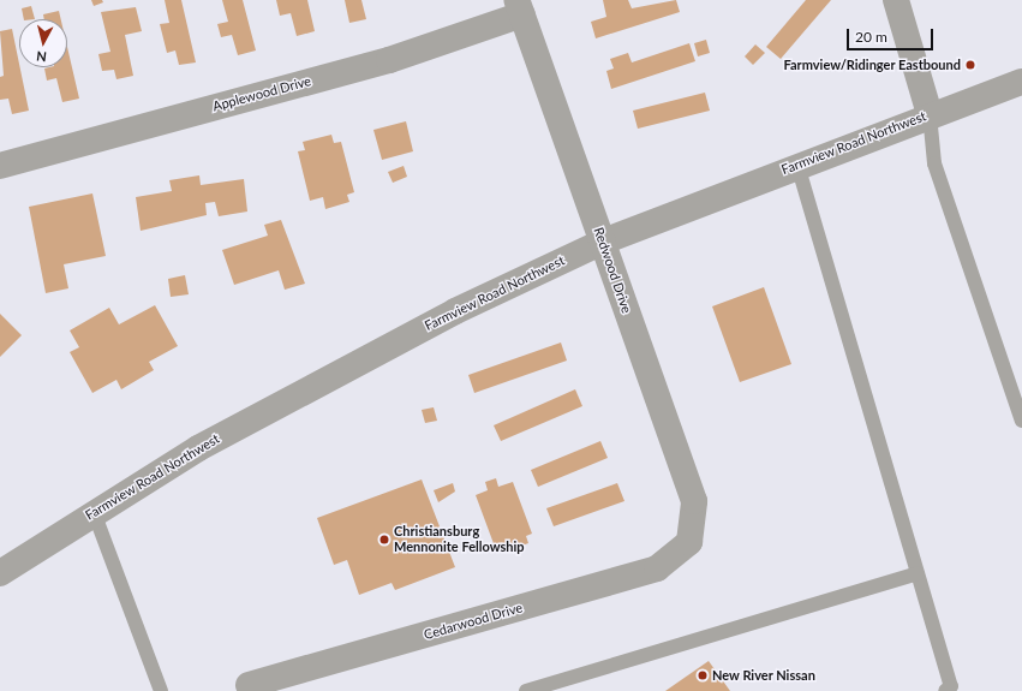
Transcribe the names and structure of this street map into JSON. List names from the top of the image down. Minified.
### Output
{"streets":{"street":["Applewood Drive","Farmview Road Northwest","Redwood Drive","Cedarwood Drive"]},"crossings":[["Applewood Drive","Redwood Drive"],["Farmview Road Northwest","Redwood Drive"],["Redwood Drive","Cedarwood Drive"]],"places":["Farmview/Ridinger Eastbound","Christiansburg Mennonite Fellowship","New River Nissan"],"scale_bar":"20 m","north":"bottom"}
